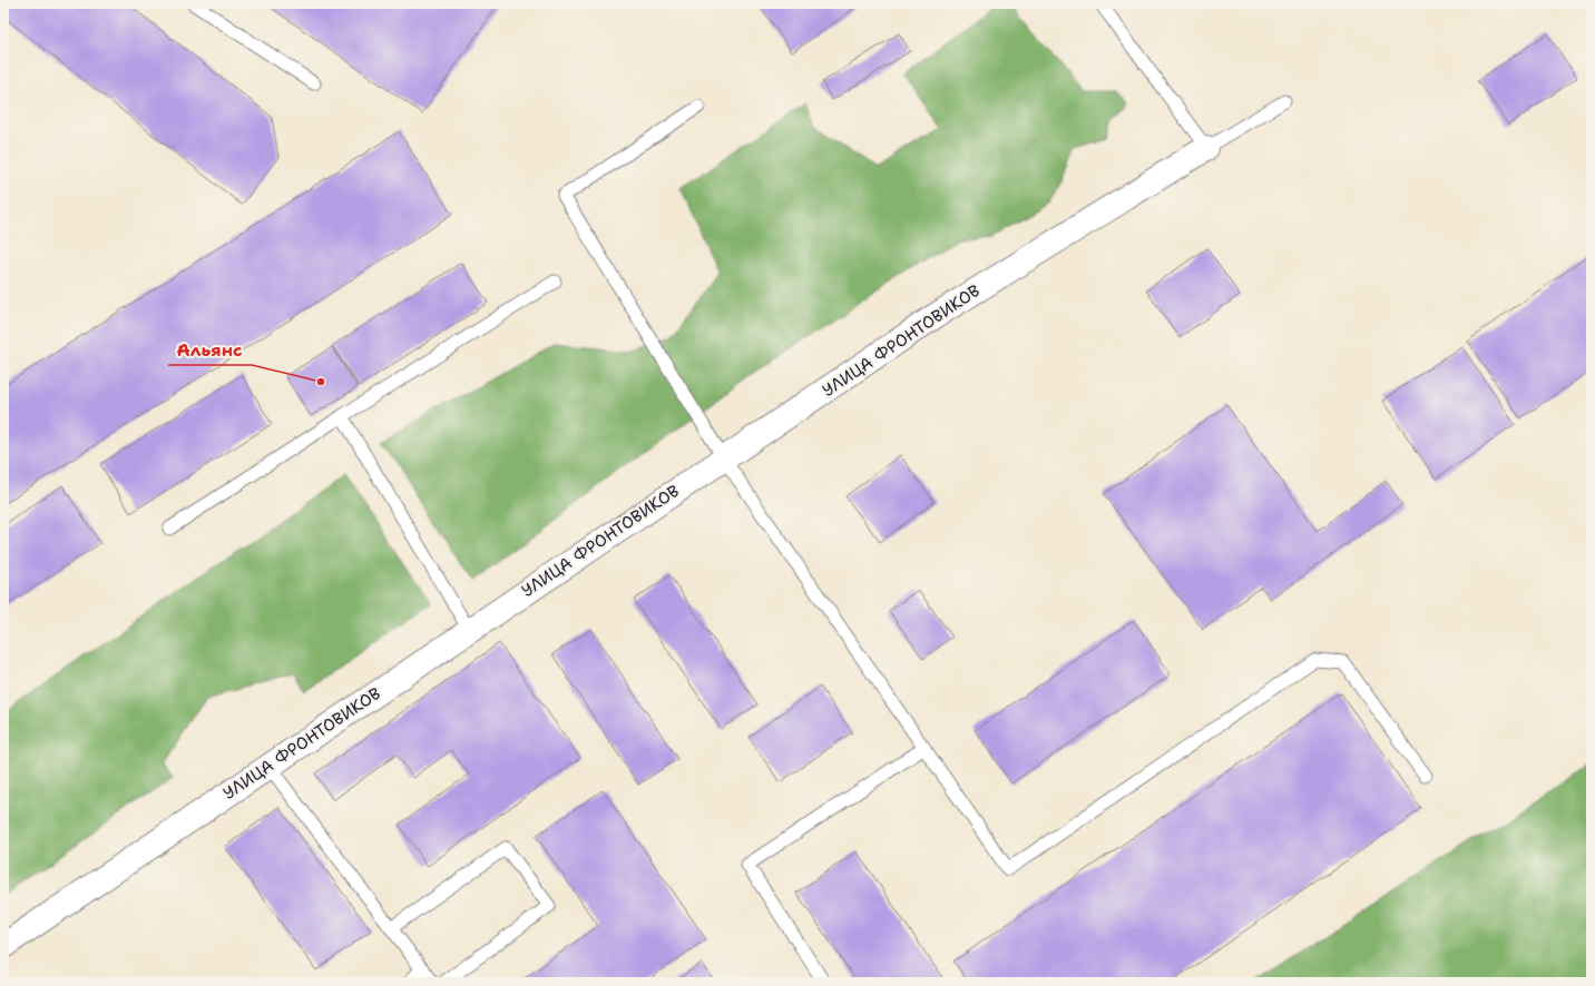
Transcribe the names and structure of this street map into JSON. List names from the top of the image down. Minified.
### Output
{"streets":{"street":["УЛИЦА ФРОНТОВИКОВ"]},"places":["Альянс"]}
